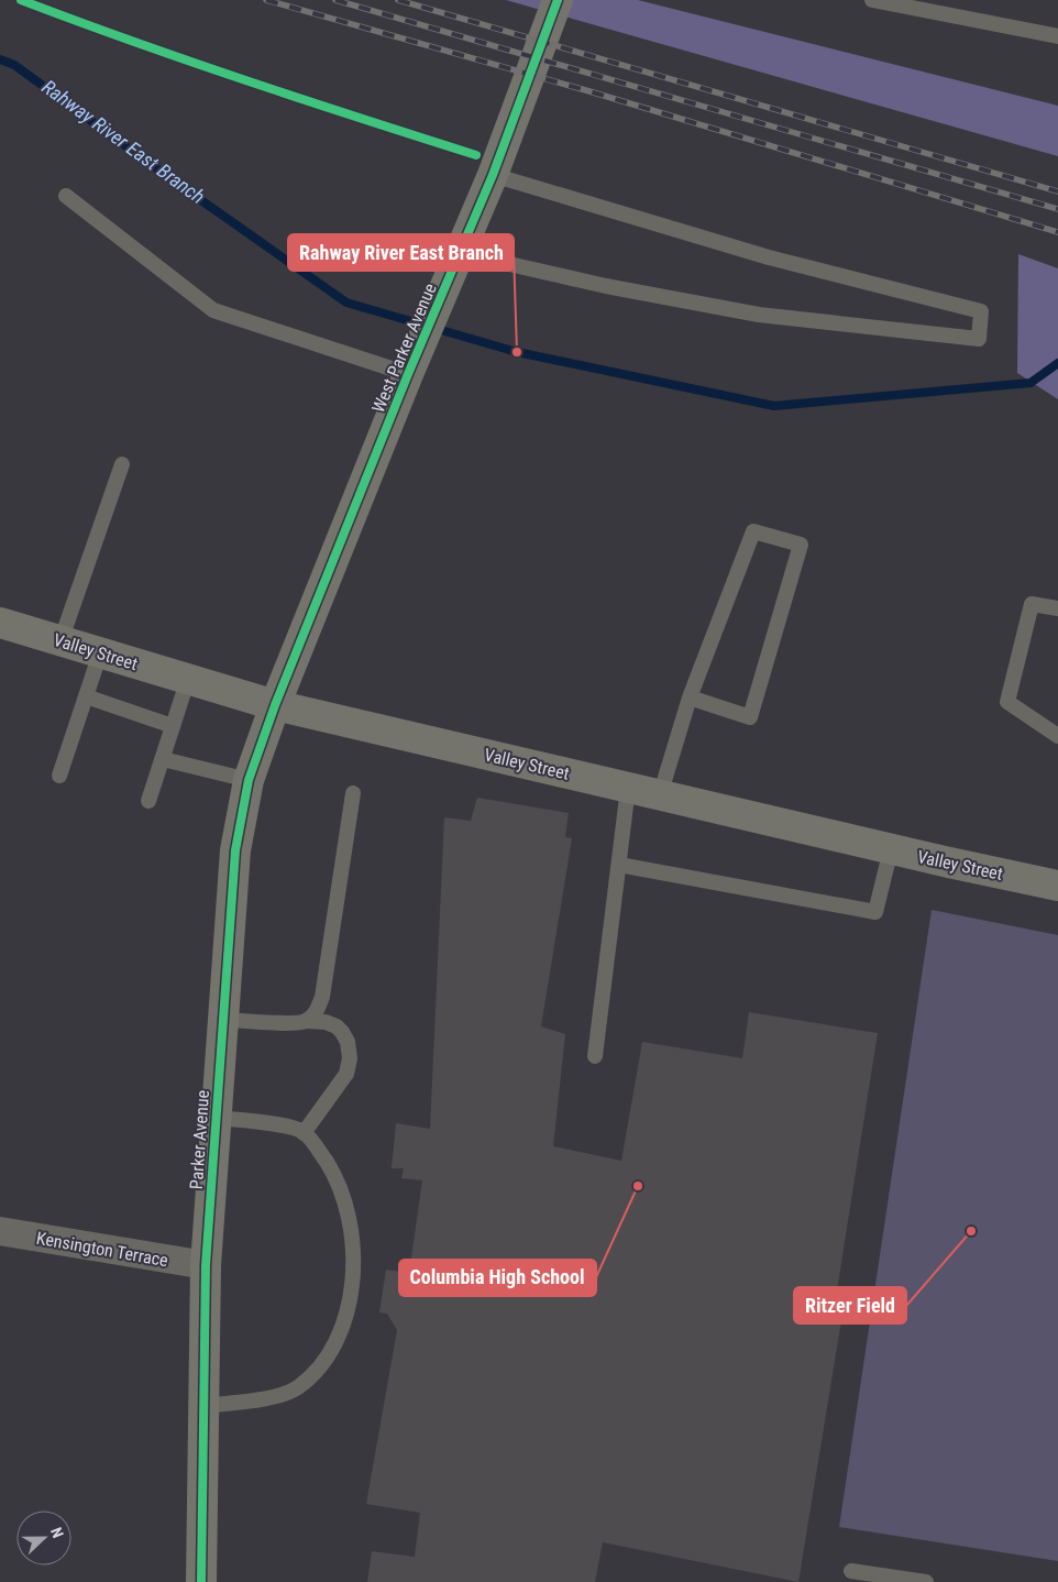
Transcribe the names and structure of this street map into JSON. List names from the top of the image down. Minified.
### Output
{"streets":{"street":["West Parker Avenue","Valley Street","Parker Avenue","Kensington Terrace"]},"crossings":[["West Parker Avenue","Valley Street"],["West Parker Avenue","Parker Avenue"],["Valley Street","Parker Avenue"],["Parker Avenue","Kensington Terrace"]],"water":["Rahway River East Branch"],"places":["Rahway River East Branch","Columbia High School","Ritzer Field"],"north":"right"}
